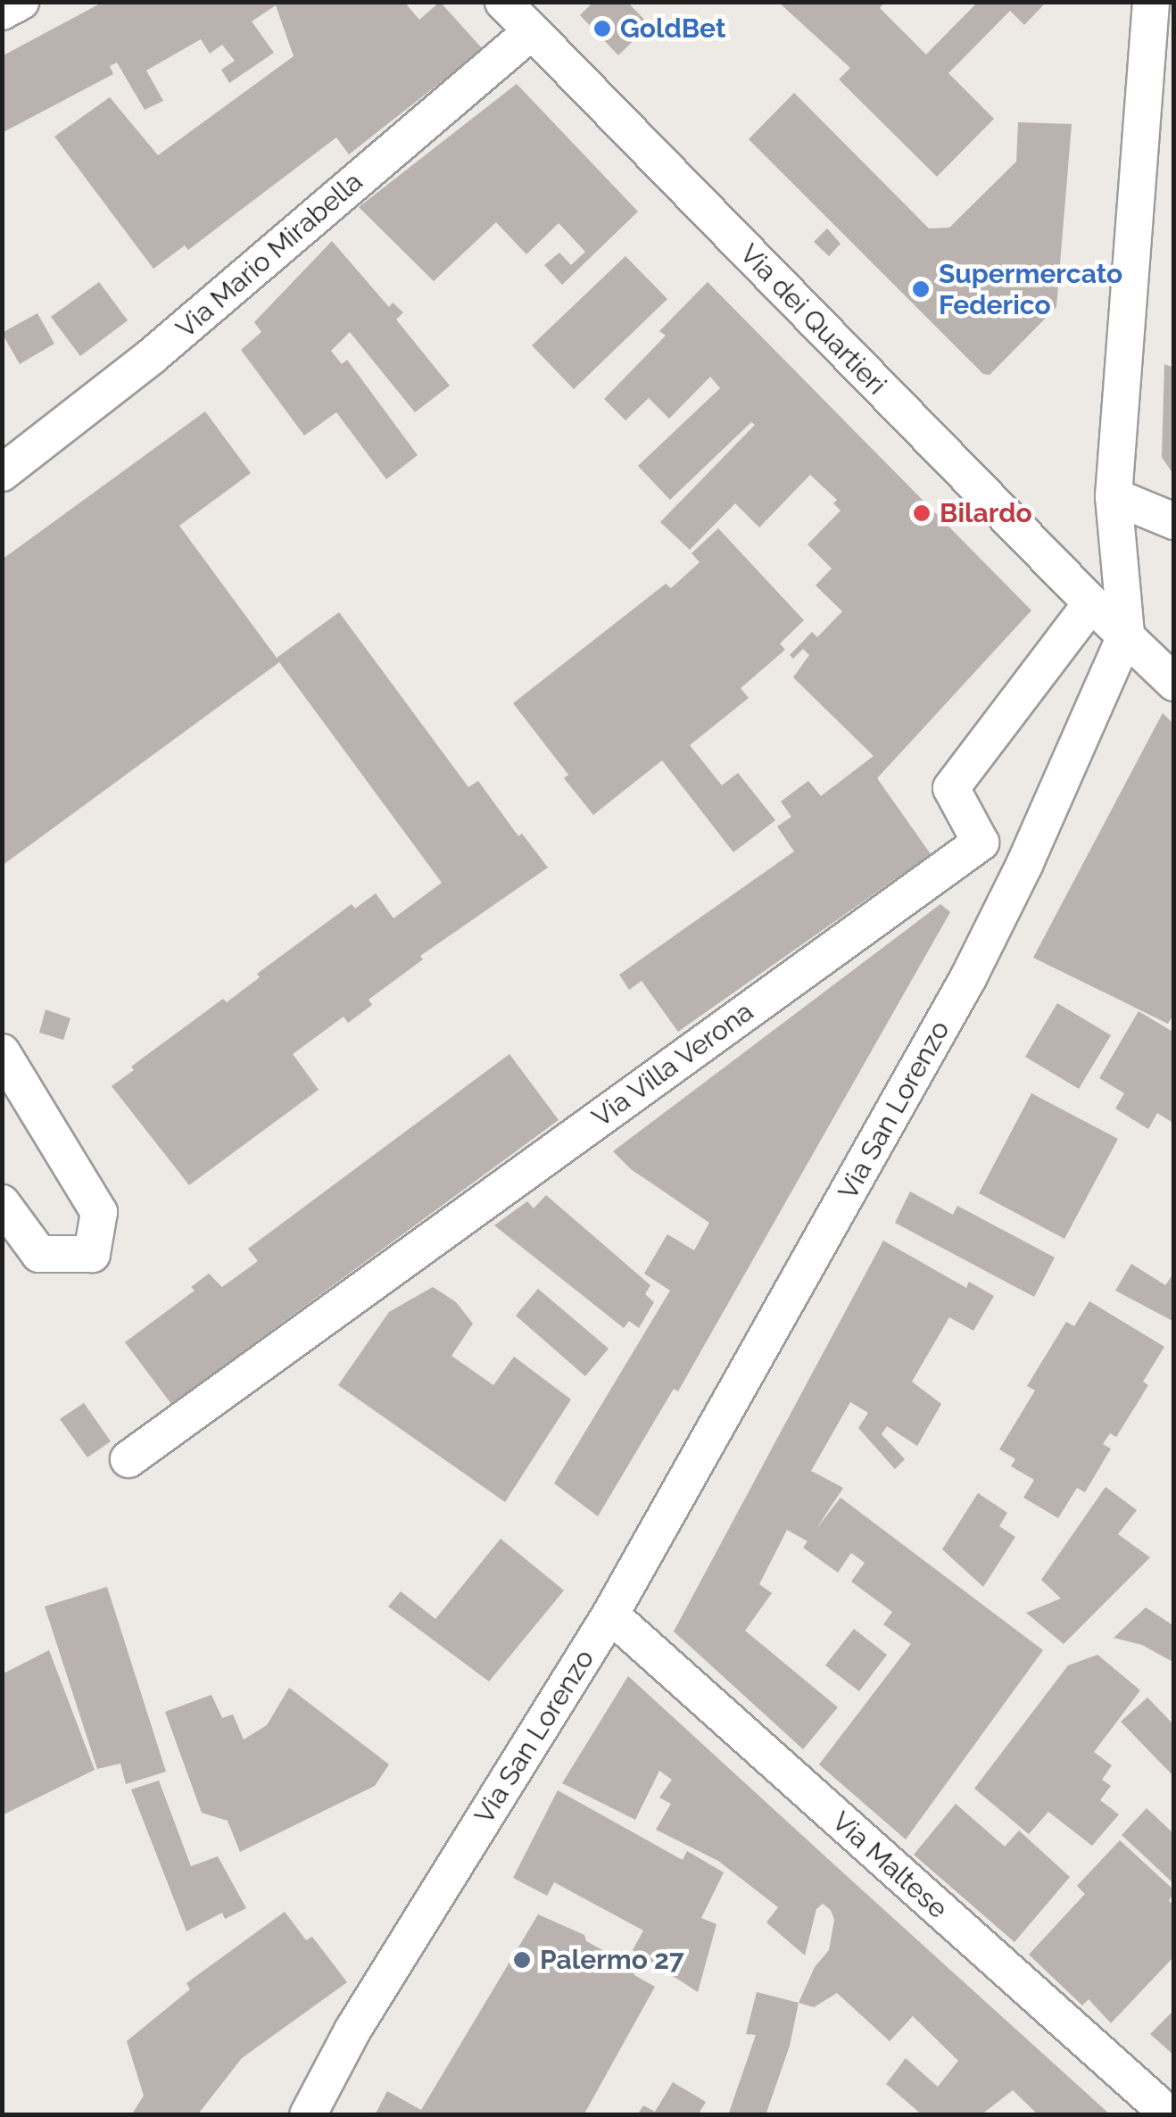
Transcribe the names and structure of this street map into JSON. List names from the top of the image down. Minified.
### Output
{"streets":{"street":["Via Mario Mirabella","Via dei Quartieri","Via Villa Verona","Via San Lorenzo","Via Maltese"]},"crossings":[["Via Mario Mirabella","Via dei Quartieri"],["Via dei Quartieri","Via San Lorenzo"],["Via San Lorenzo","Via Maltese"]],"places":["GoldBet","Supermercato Federico","Bilardo","Palermo 27"]}
